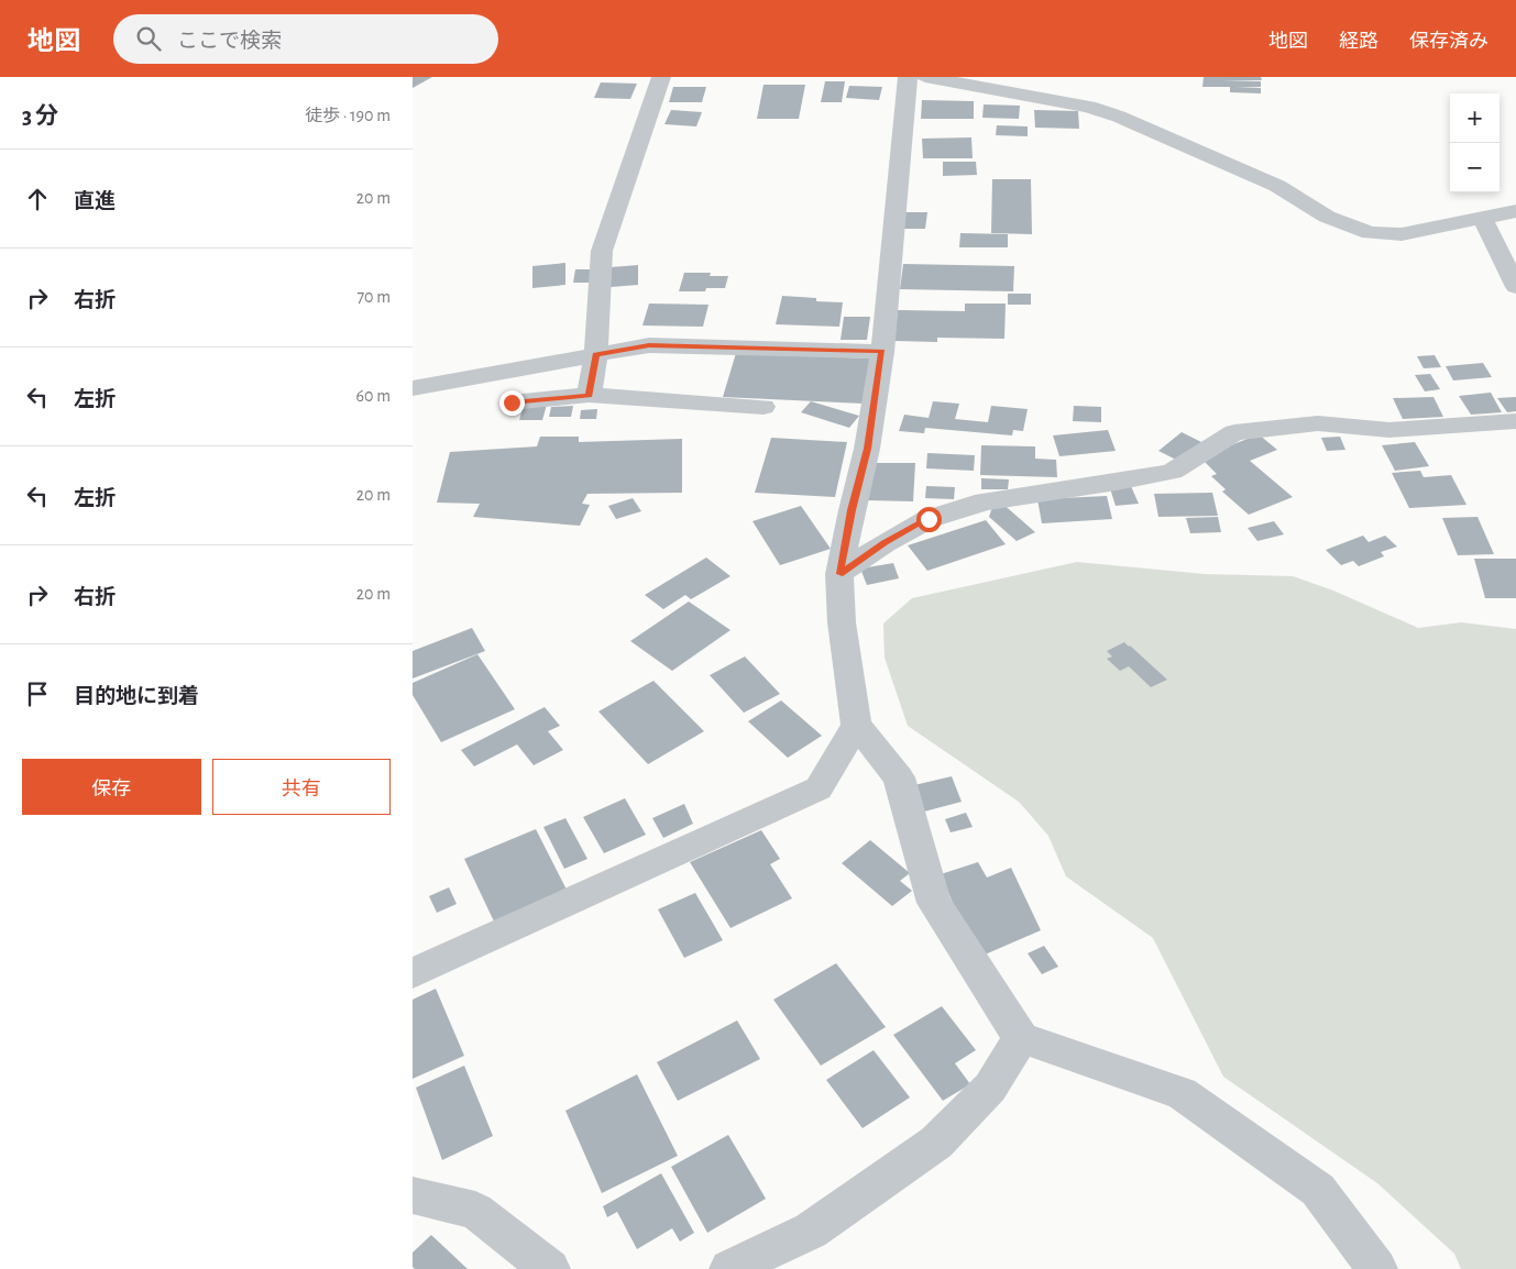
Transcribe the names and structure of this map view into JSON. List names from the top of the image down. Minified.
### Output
{"page":{"header":"地図","search":"ここで検索","nav":["地図","経路","保存済み"],"heading":["3 分","徒歩 · 190 m"],"map_buttons":["+","−"],"list":[["直進","20 m"],["右折","70 m"],["左折","60 m"],["左折","20 m"],["右折","20 m"],"目的地に到着"],"buttons":["保存","共有"]}}
